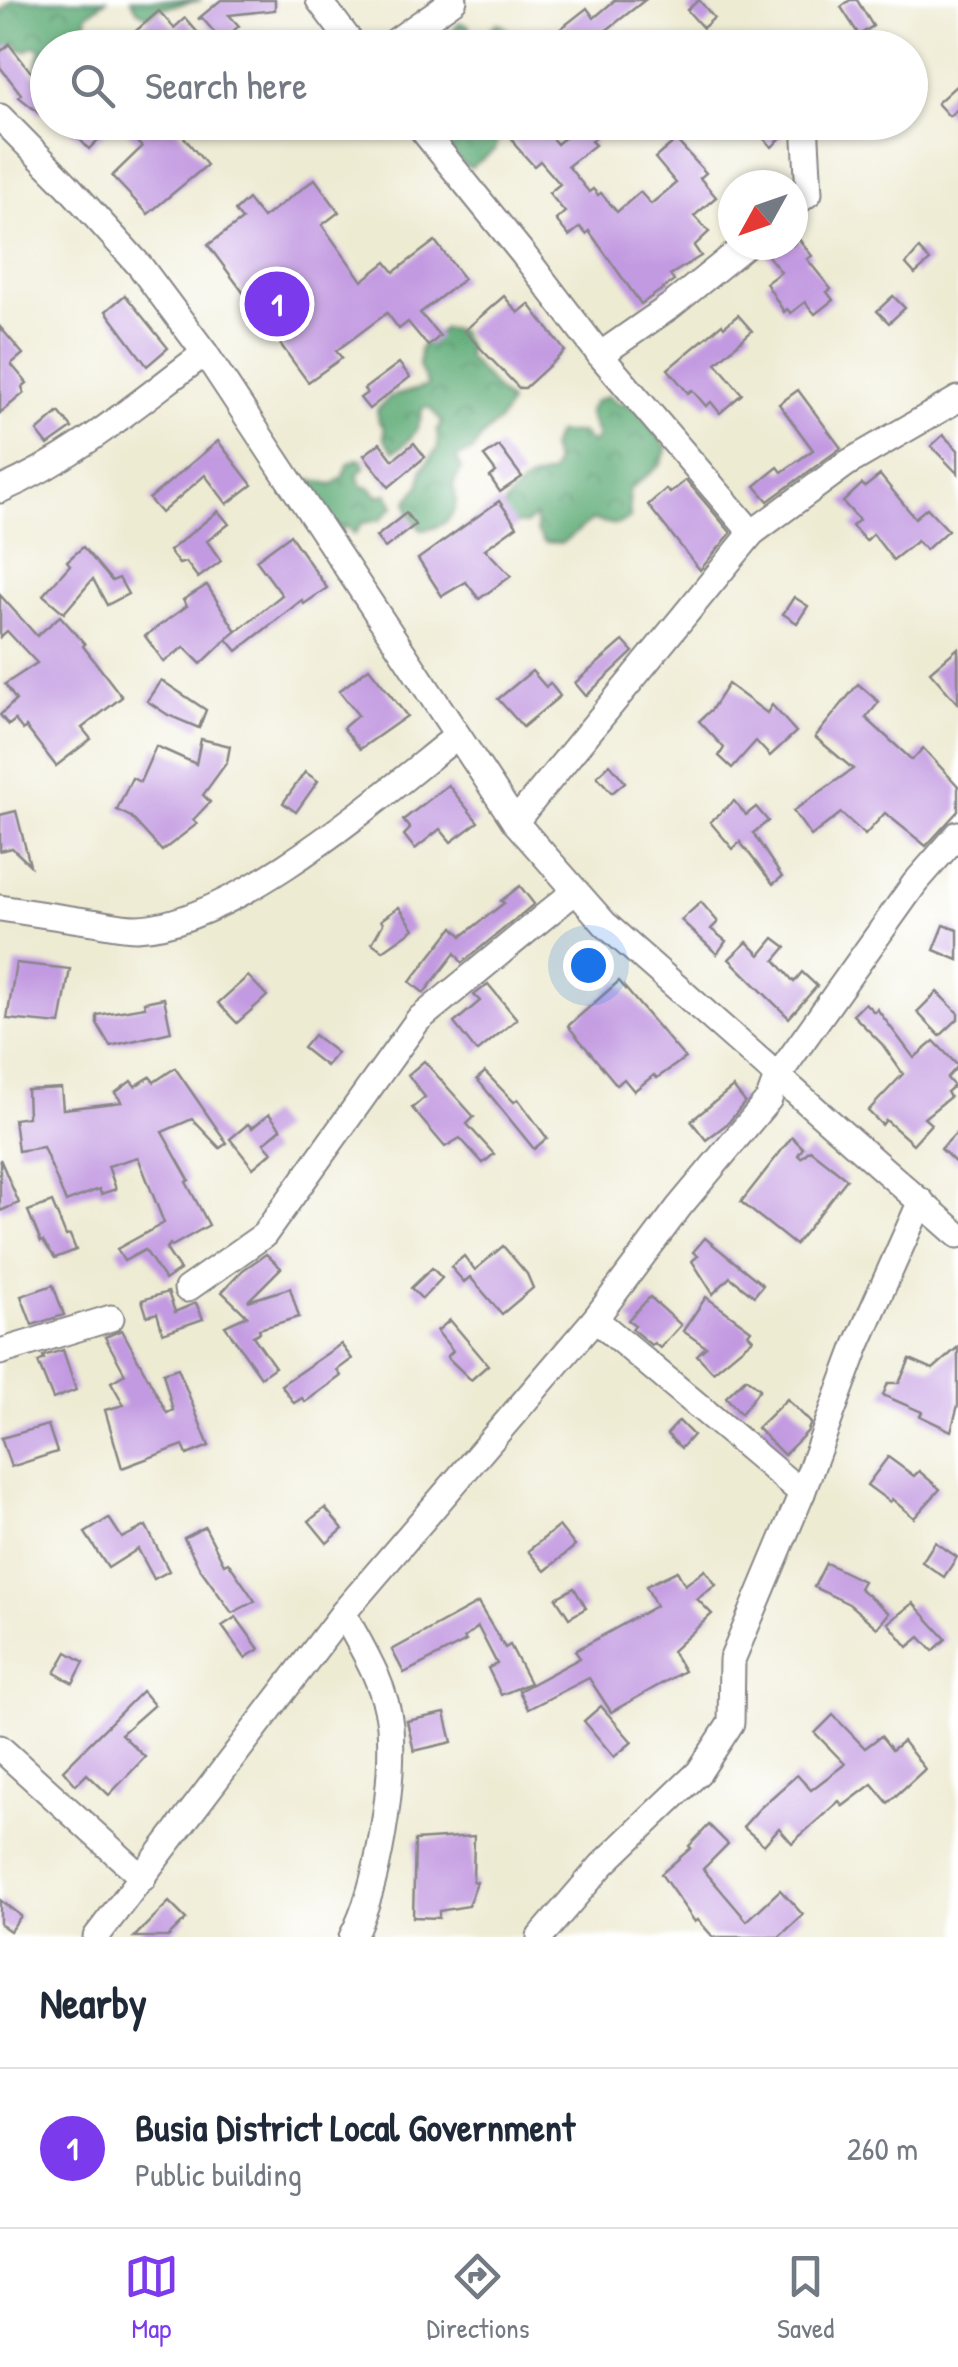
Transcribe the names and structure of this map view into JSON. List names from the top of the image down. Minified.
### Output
{"north":"bottom left","page":{"search":"Search here","pins":"1","heading":"Nearby","list":[{"mark":"1","name":"Busia District Local Government","note":"Public building","value":"260 m"}],"nav":["Map","Directions","Saved"]}}
